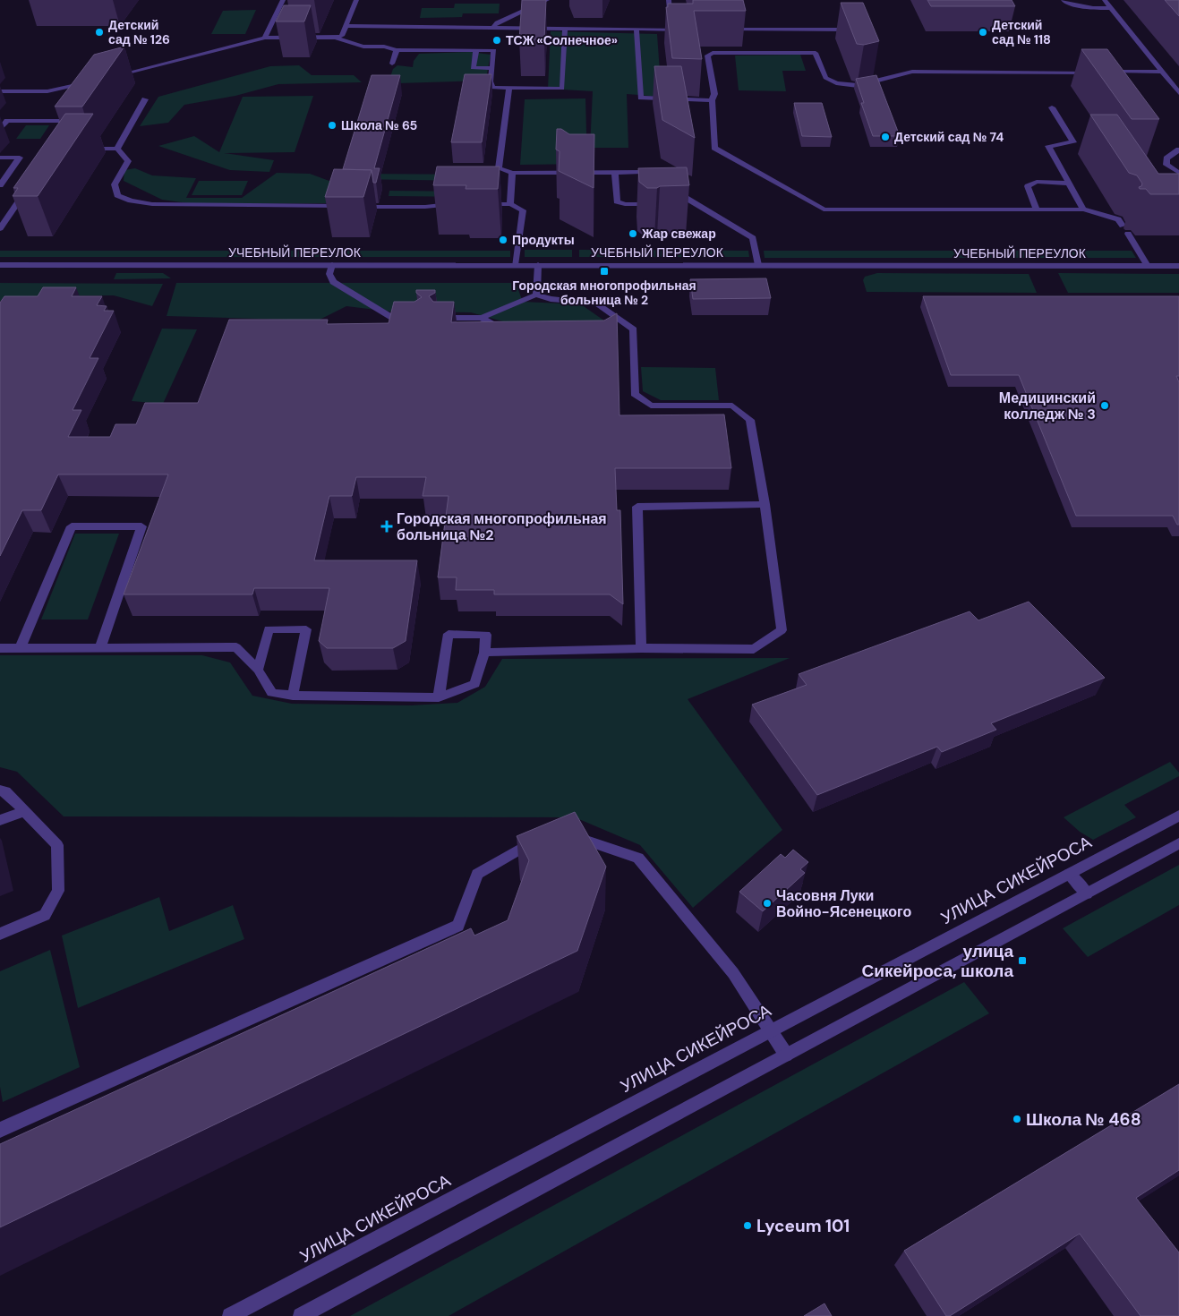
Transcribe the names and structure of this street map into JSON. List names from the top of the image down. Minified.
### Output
{"streets":{"street":["УЧЕБНЫЙ ПЕРЕУЛОК","УЛИЦА СИКЕЙРОСА"]},"places":{"other":["Детский сад № 126","Детский сад № 118","ТСЖ «Солнечное»","Школа № 65","Детский сад № 74","Жар свежар","Продукты","Медицинский колледж № 3","Часовня Луки Войно-Ясенецкого","Школа № 468","Lyceum 101"],"transit":["Городская многопрофильная больница № 2","улица Сикейроса, школа"],"health":["Городская многопрофильная больница №2"]}}
